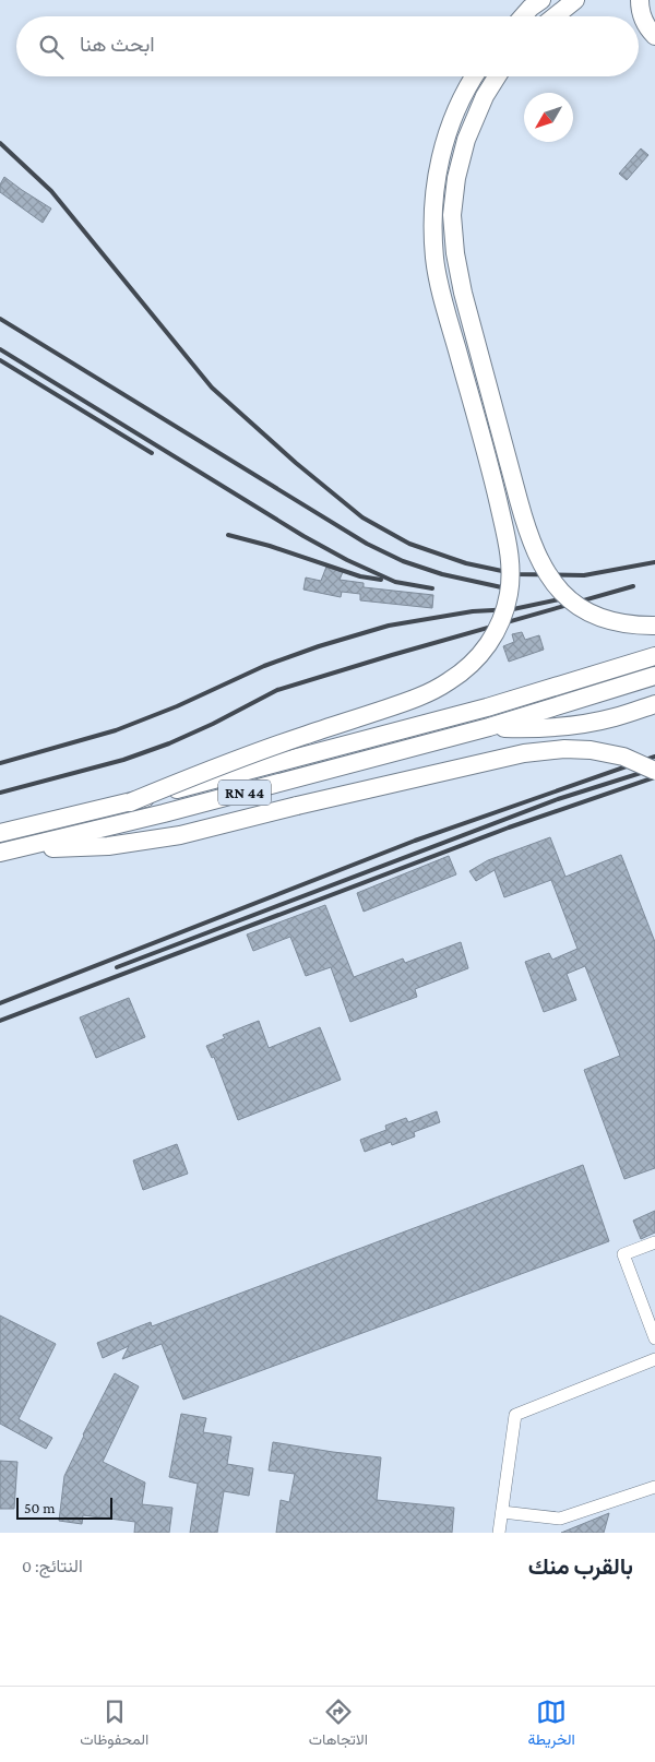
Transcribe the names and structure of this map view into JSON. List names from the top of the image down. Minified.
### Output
{"streets":{"highway":["RN 44"]},"scale_bar":"50 m","north":"bottom left","page":{"search":"ابحث هنا","scale":"50 m","heading":["بالقرب منك","النتائج: 0"],"nav":["الخريطة","الاتجاهات","المحفوظات"]}}
